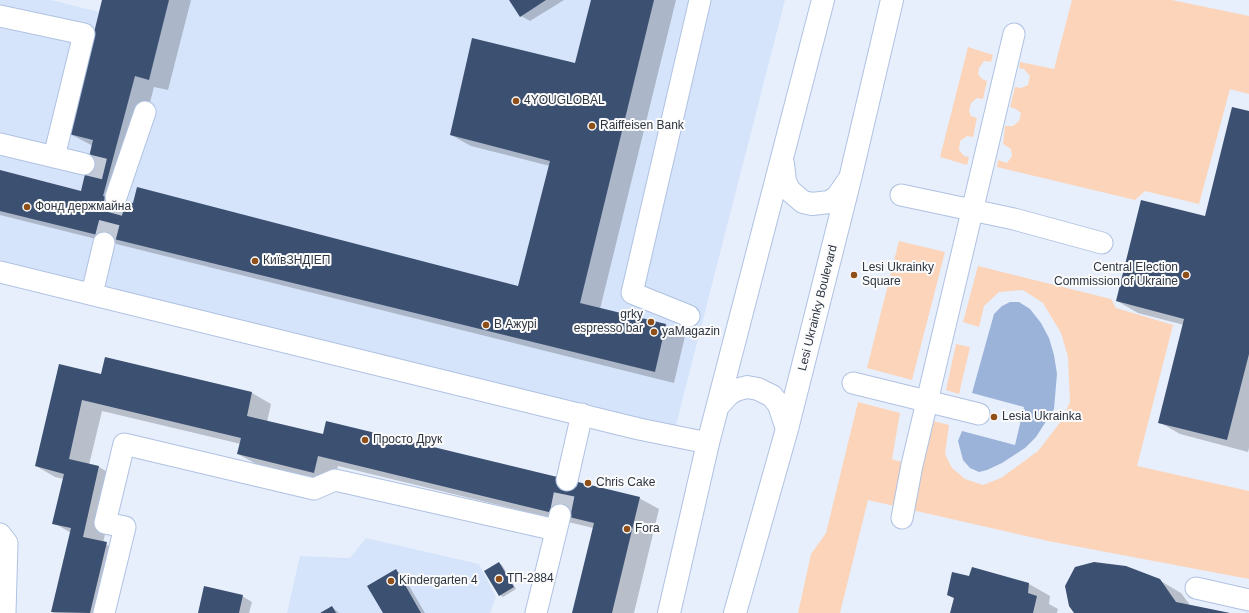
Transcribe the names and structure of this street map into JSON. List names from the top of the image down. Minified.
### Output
{"streets":{"main road":["Lesi Ukrainky Boulevard"]},"places":["4YOUGLOBAL","Raiffeisen Bank","Фонд держмайна","КиївЗНДІЕП","Lesi Ukrainky Square","Central Election Commission of Ukraine","grky espresso bar","В Ажурі","yaMagazin","Lesia Ukrainka","Просто Друк","Chris Cake","Fora","ТП-2884","Kindergarten 4"]}
